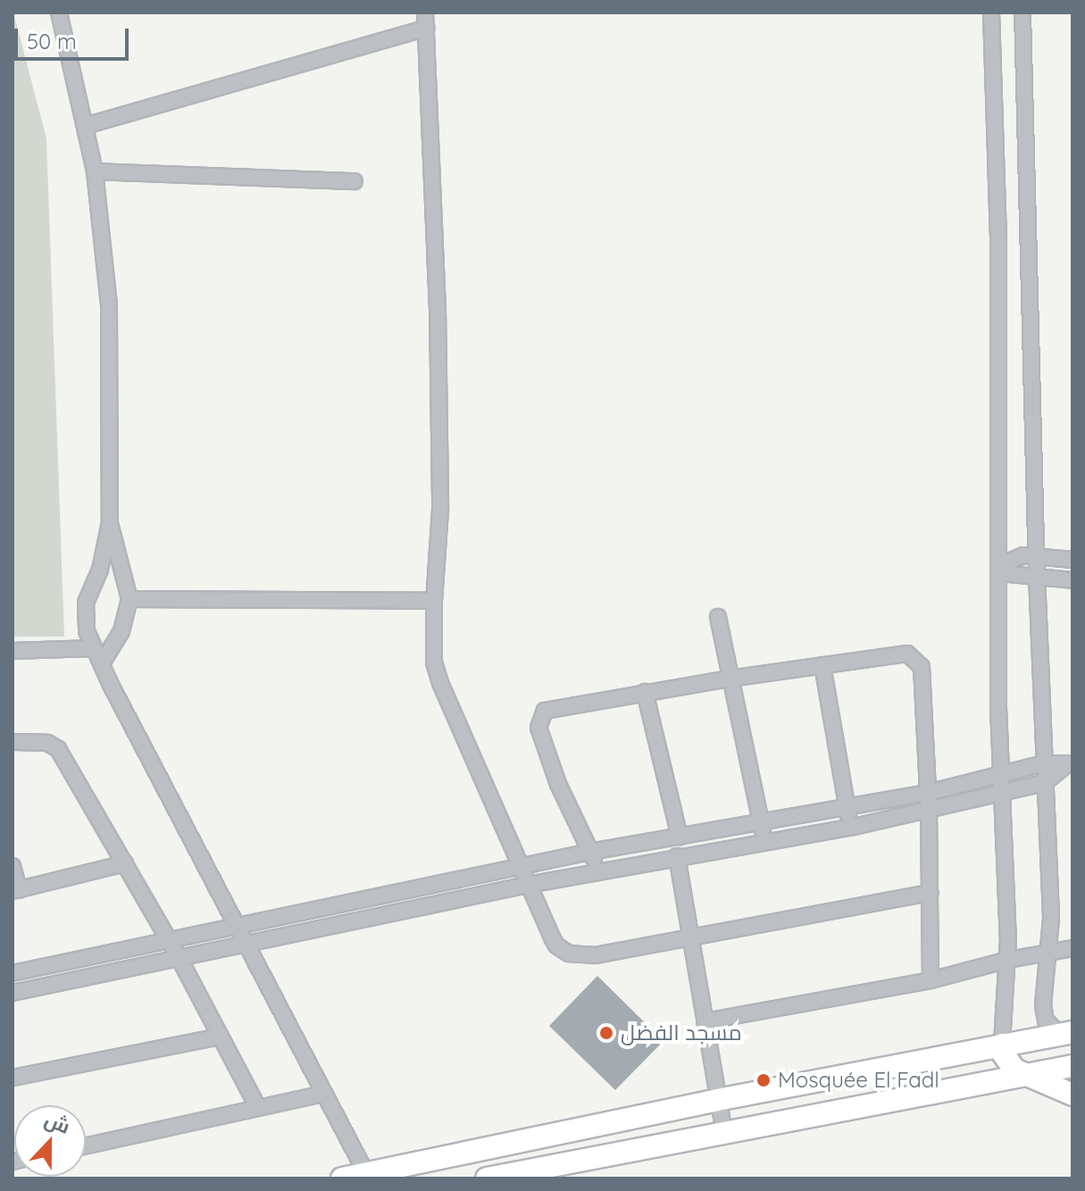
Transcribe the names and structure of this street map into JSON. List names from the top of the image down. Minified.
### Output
{"places":["مسجد الفضل","Mosquée El Fadl"],"scale_bar":"50 m","north":"top"}
